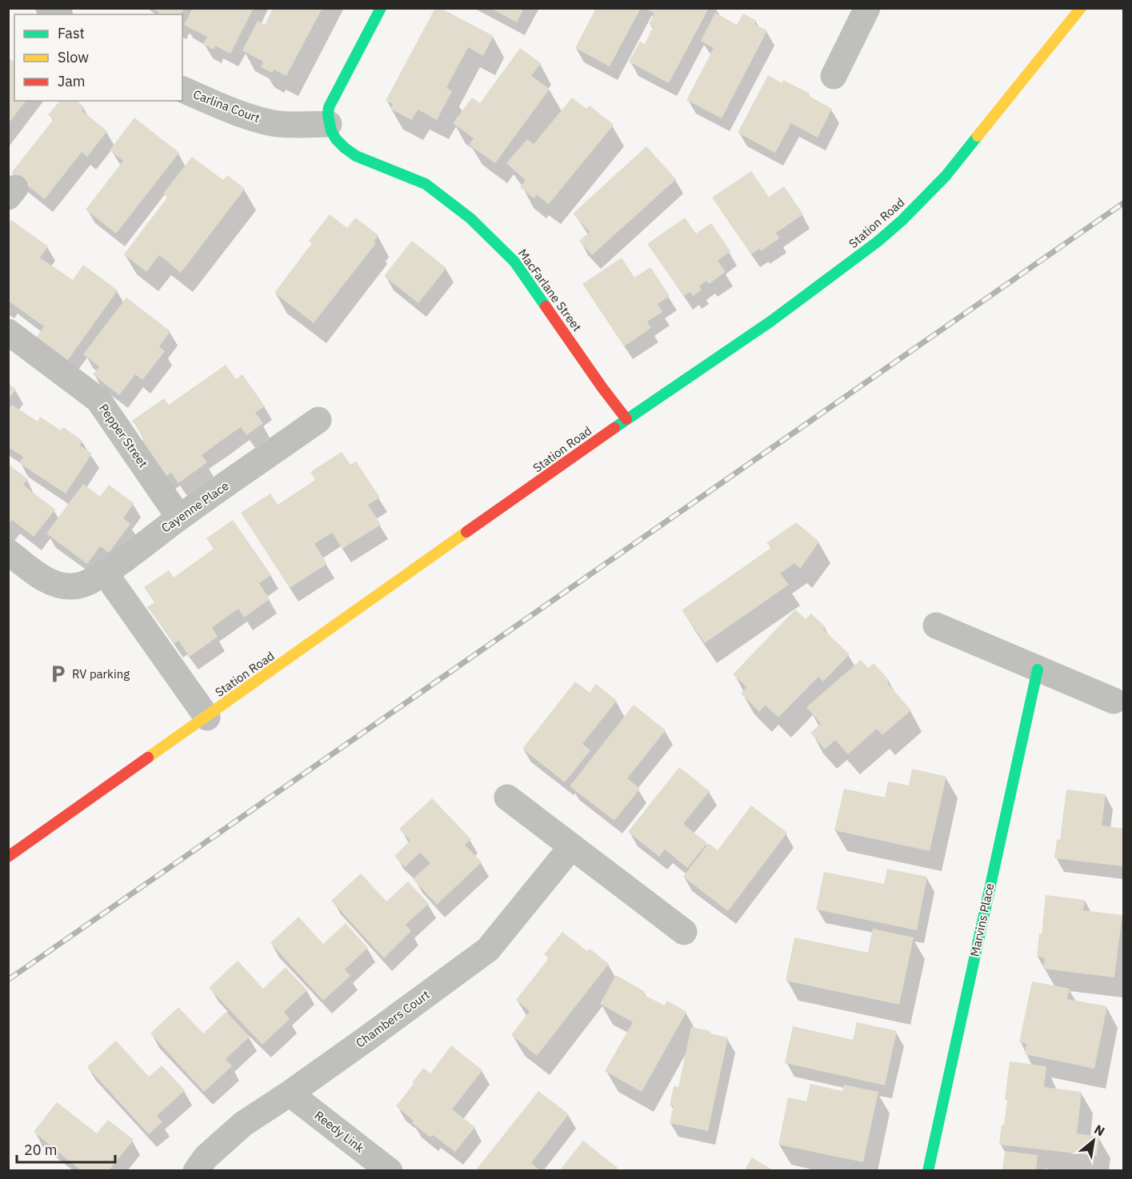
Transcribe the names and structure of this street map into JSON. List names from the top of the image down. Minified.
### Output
{"streets":{"street":["Carlina Court","Station Road","MacFarlane Street","Pepper Street","Cayenne Place","Marvins Place","Chambers Court","Reedy Link"]},"crossings":[["Carlina Court","MacFarlane Street"],["Station Road","MacFarlane Street"],["Pepper Street","Cayenne Place"],["Chambers Court","Reedy Link"]],"places":{"parking":["RV parking"]},"legend":["Fast","Slow","Jam"],"scale_bar":"20 m","north":"top right"}
